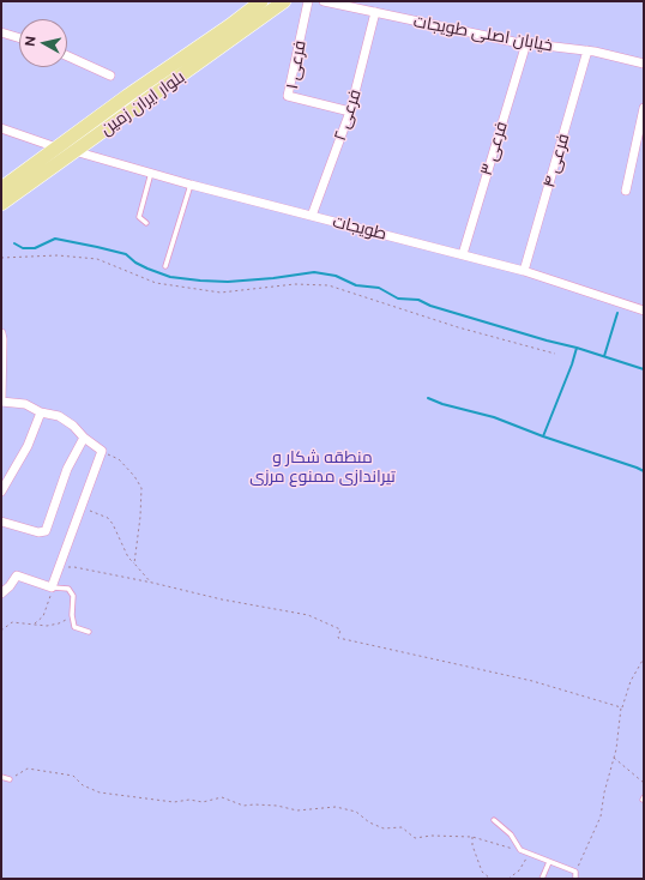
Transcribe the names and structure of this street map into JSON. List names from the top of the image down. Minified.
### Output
{"streets":{"main road":["بلوار ایران زمین"],"street":["خیابان اصلی طویجات","فرعی ۱","فرعی ۲","فرعی ۳","فرعی ۴","طویجات"]},"crossings":[["خیابان اصلی طویجات","فرعی ۲"],["خیابان اصلی طویجات","فرعی ۳"],["خیابان اصلی طویجات","فرعی ۴"],["فرعی ۱","فرعی ۲"],["بلوار ایران زمین","طویجات"],["فرعی ۲","طویجات"],["فرعی ۳","طویجات"],["فرعی ۴","طویجات"]],"parks":["منطقه شکار و تیراندازی ممنوع مرزی"],"north":"left"}
